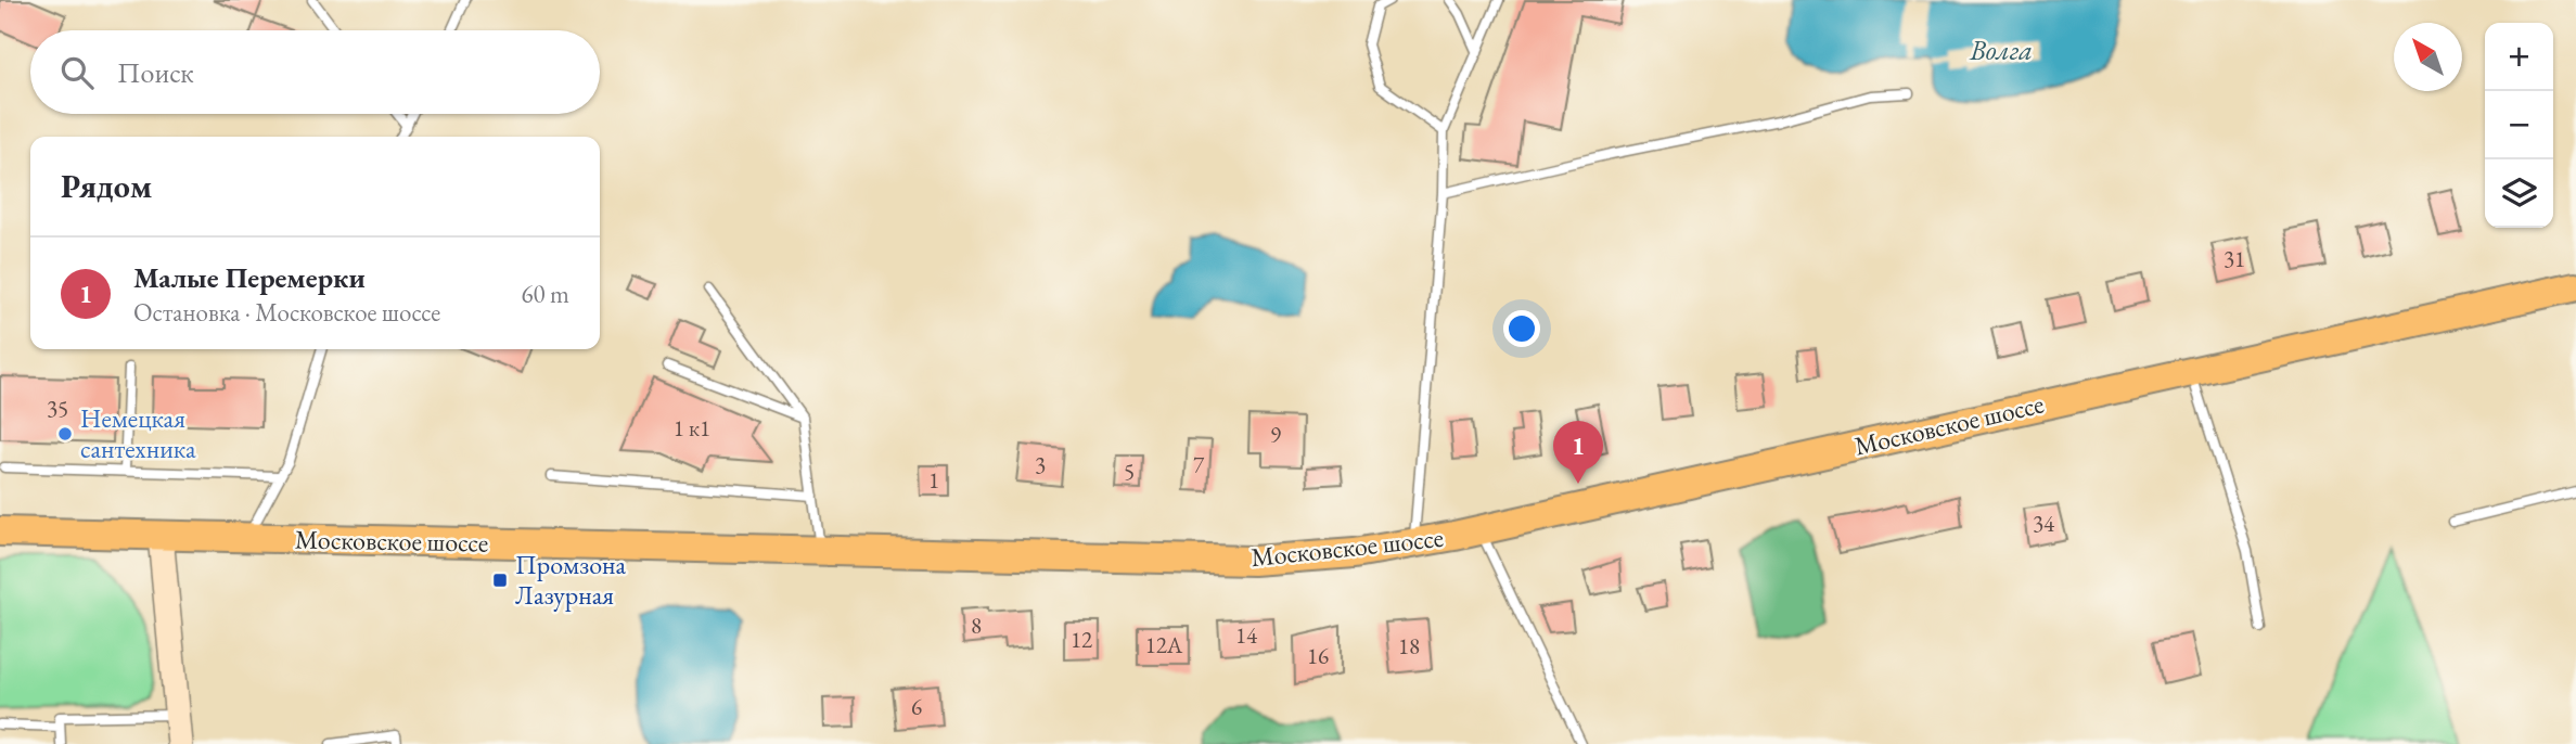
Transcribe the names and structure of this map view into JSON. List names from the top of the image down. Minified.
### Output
{"streets":{"main road":["Московское шоссе"]},"water":["Волга"],"places":{"other":["Немецкая сантехника"],"transit":["Промзона Лазурная"]},"house_numbers":["31","35","1 к1","9","3","7","5","1","34","8","14","12","12А","18","16","6"],"north":"top left","page":{"map_buttons":["+","−"],"search":"Поиск","heading":"Рядом","list":[{"mark":"1","name":"Малые Перемерки","note":"Остановка · Московское шоссе","value":"60 m"}],"pins":"1"}}
